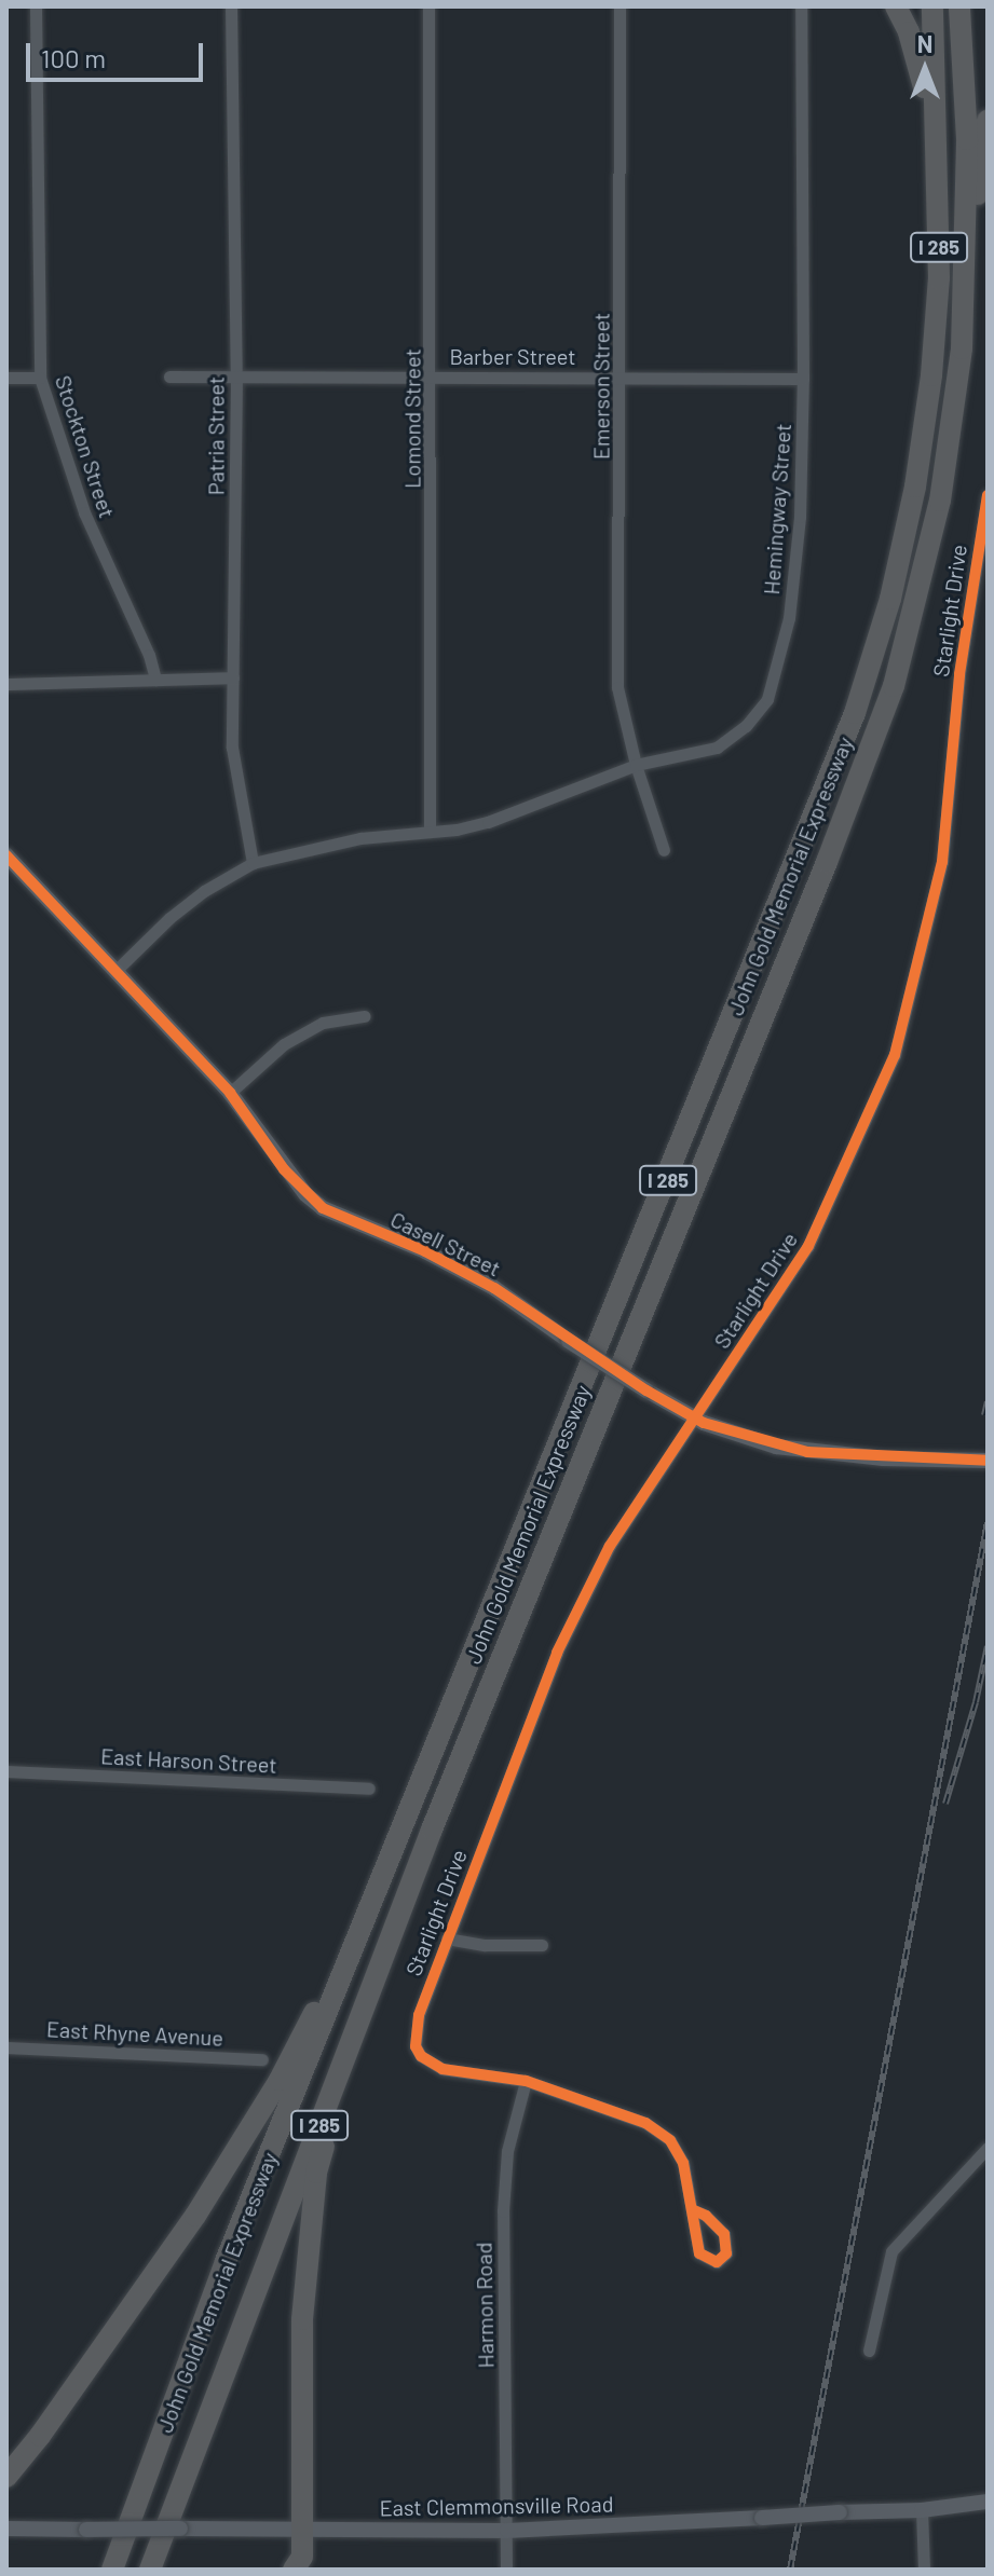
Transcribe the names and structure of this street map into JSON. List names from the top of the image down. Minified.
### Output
{"streets":{"highway":["I 285","John Gold Memorial Expressway"],"street":["Barber Street","Emerson Street","Lomond Street","Patria Street","Stockton Street","Hemingway Street","Starlight Drive","Casell Street","East Harson Street","East Rhyne Avenue","Harmon Road","East Clemmonsville Road"]},"crossings":[["Barber Street","Emerson Street"],["Barber Street","Lomond Street"],["Barber Street","Patria Street"],["Barber Street","Hemingway Street"],["Emerson Street","Hemingway Street"],["Lomond Street","Hemingway Street"],["Patria Street","Hemingway Street"],["Hemingway Street","Casell Street"],["Starlight Drive","Casell Street"],["Starlight Drive","Harmon Road"],["Harmon Road","East Clemmonsville Road"]],"scale_bar":"100 m","north":"top"}
